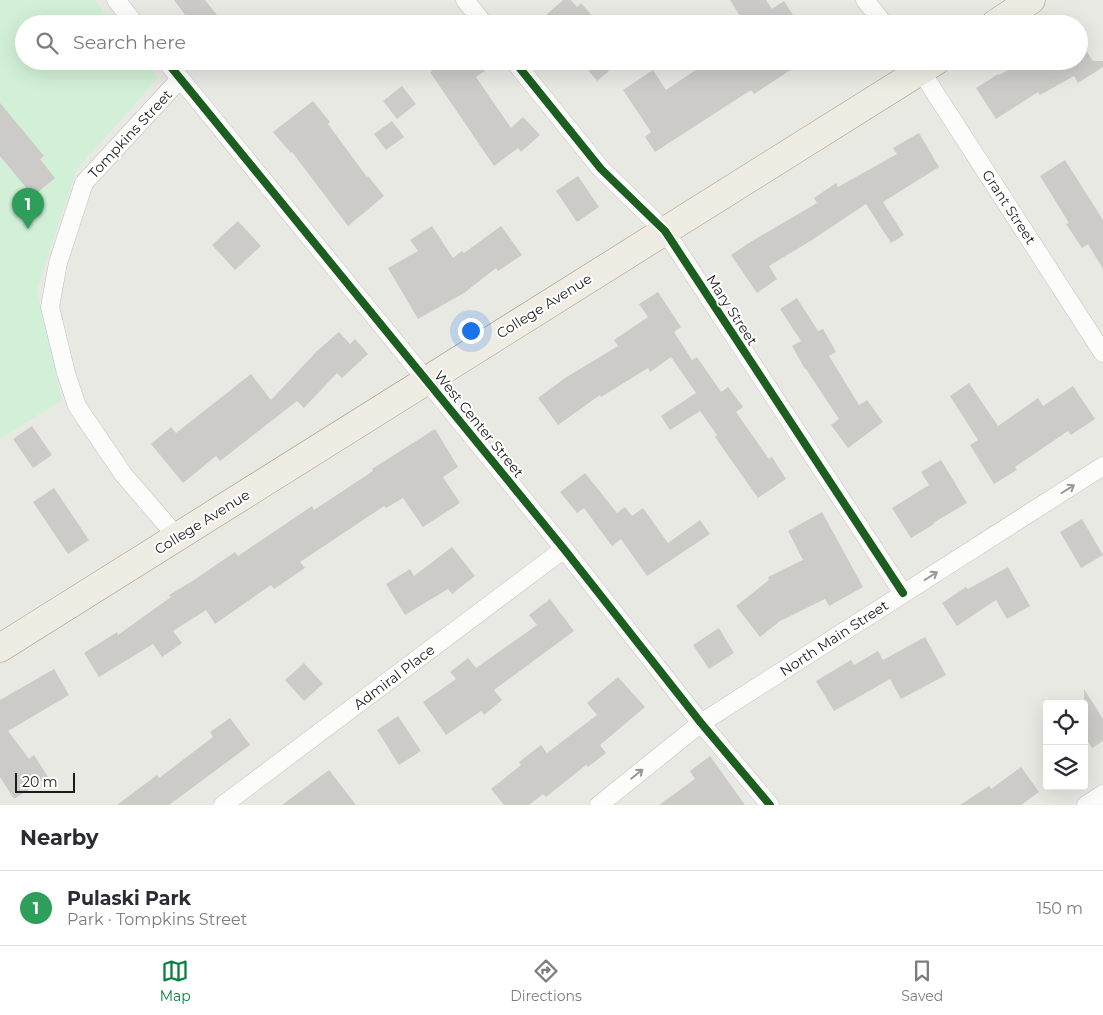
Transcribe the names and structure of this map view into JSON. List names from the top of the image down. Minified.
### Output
{"streets":{"main road":["College Avenue"],"street":["Tompkins Street","Grant Street","Mary Street","West Center Street","North Main Street","Admiral Place"]},"crossings":[["Tompkins Street","College Avenue"],["Tompkins Street","West Center Street"],["College Avenue","Mary Street"],["College Avenue","West Center Street"],["Mary Street","North Main Street"],["West Center Street","North Main Street"],["West Center Street","Admiral Place"]],"one_way":["North Main Street"],"scale_bar":"20 m","page":{"search":"Search here","pins":"1","scale":"20 m","heading":"Nearby","list":[{"mark":"1","name":"Pulaski Park","note":"Park · Tompkins Street","value":"150 m"}],"nav":["Map","Directions","Saved"]}}
